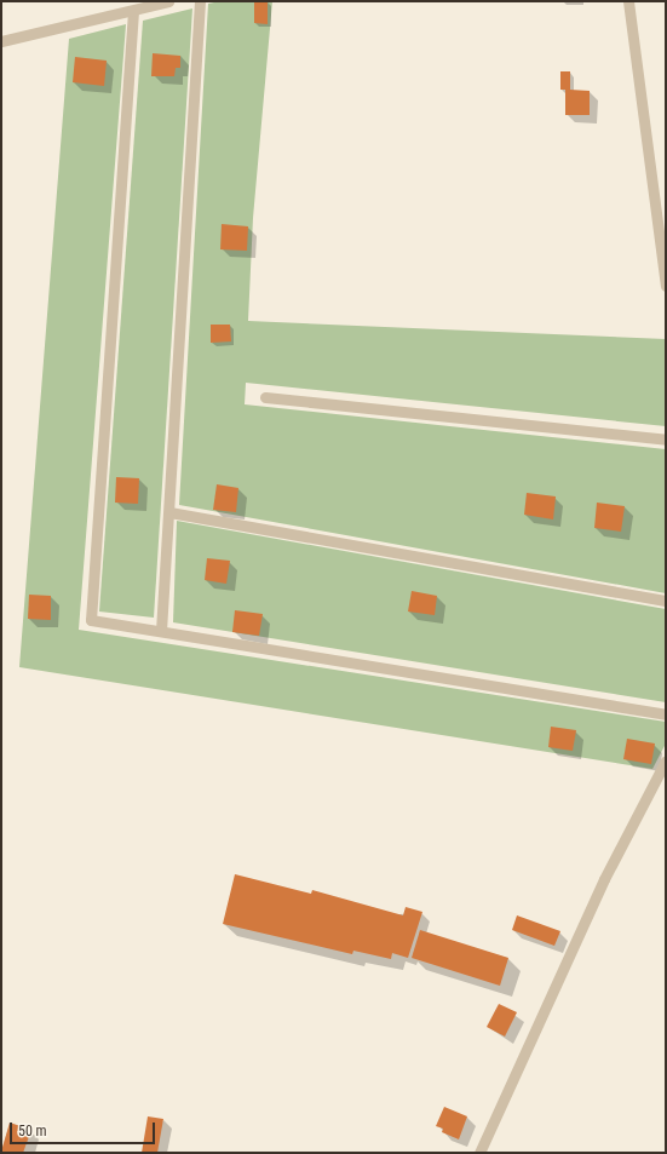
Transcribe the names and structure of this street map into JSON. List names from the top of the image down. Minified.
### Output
{"scale_bar":"50 m"}
